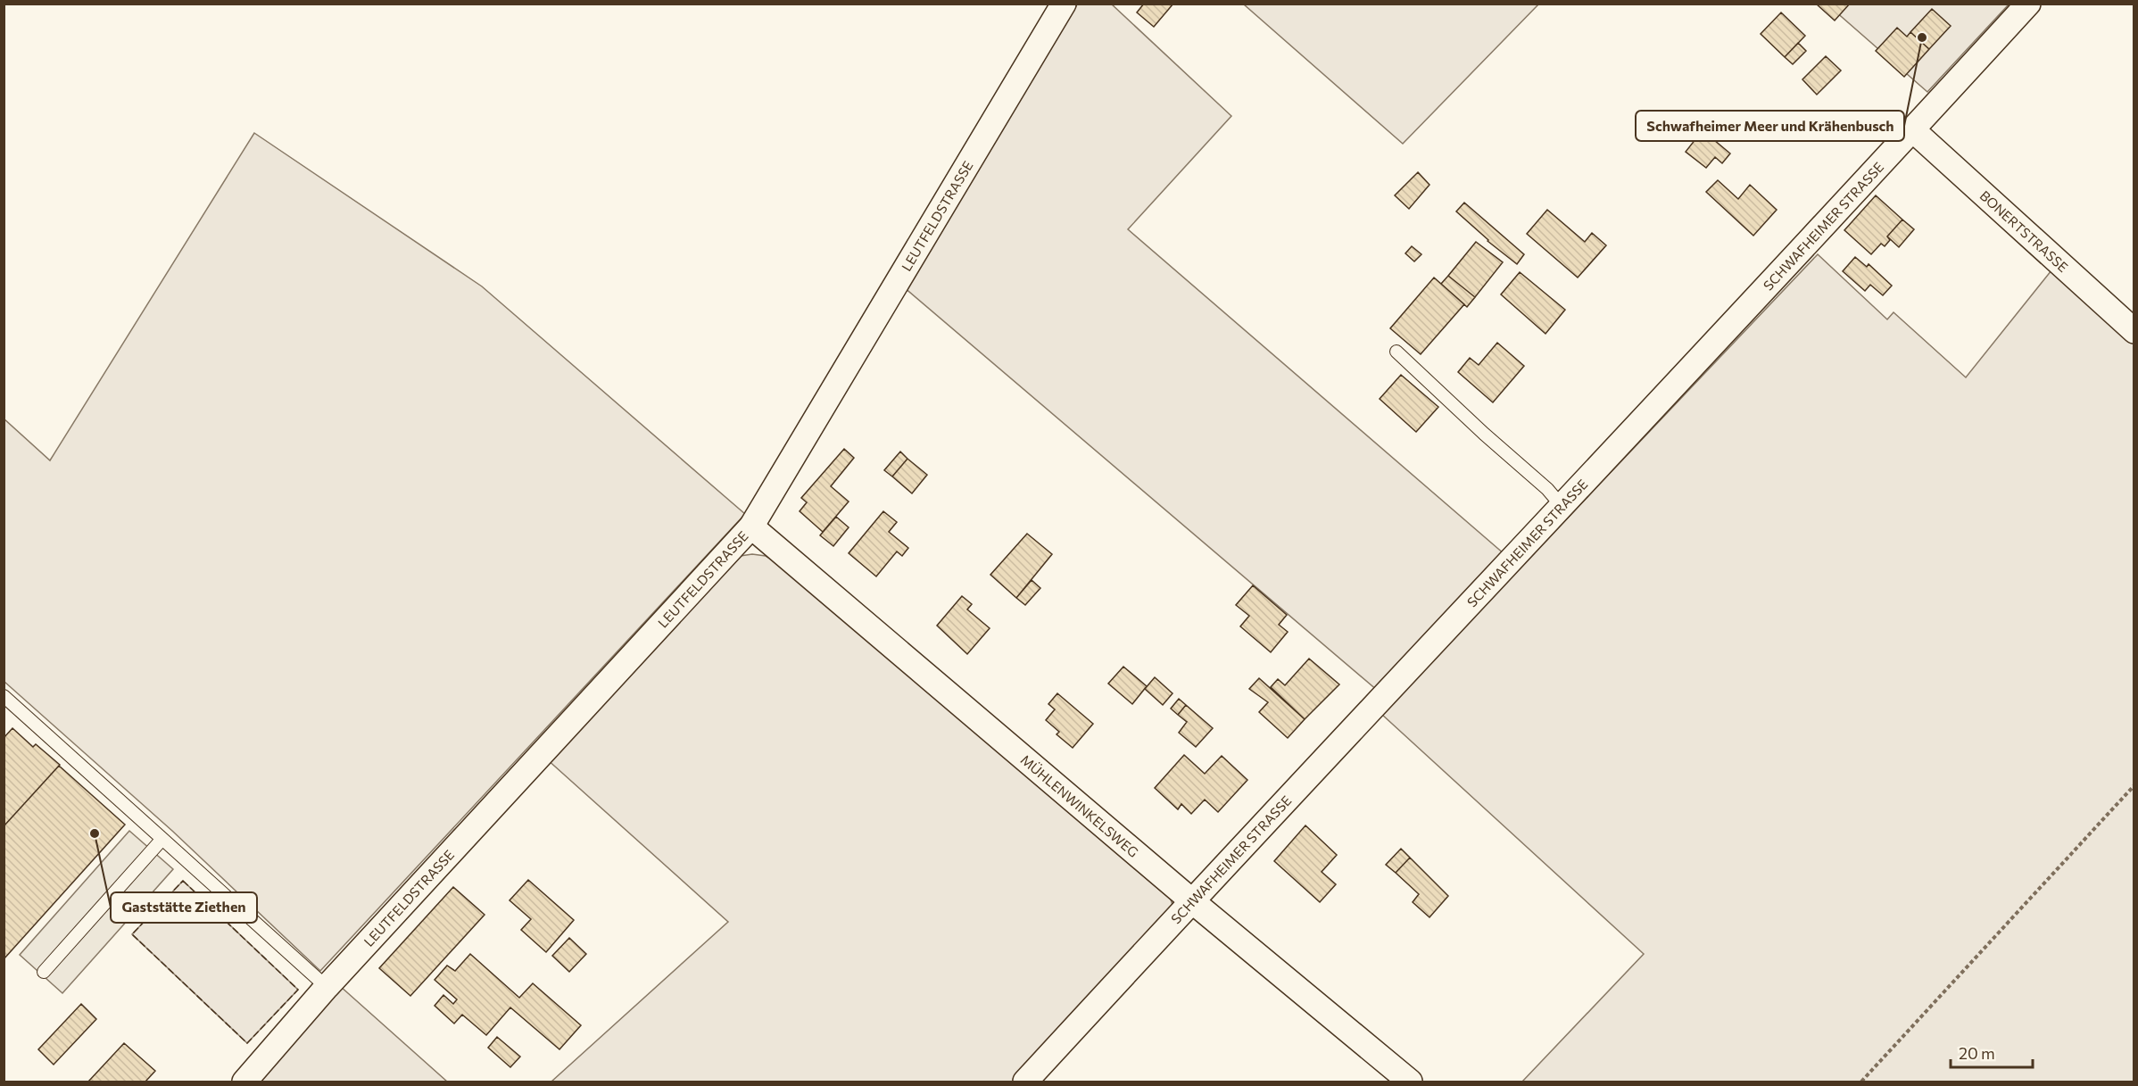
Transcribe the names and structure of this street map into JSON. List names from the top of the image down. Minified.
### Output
{"streets":{"street":["LEUTFELDSTRASSE","SCHWAFHEIMER STRASSE","BONERTSTRASSE","MÜHLENWINKELSWEG"]},"crossings":[["LEUTFELDSTRASSE","MÜHLENWINKELSWEG"],["SCHWAFHEIMER STRASSE","BONERTSTRASSE"],["SCHWAFHEIMER STRASSE","MÜHLENWINKELSWEG"]],"places":["Schwafheimer Meer und Krähenbusch","Gaststätte Ziethen"],"scale_bar":"20 m"}
